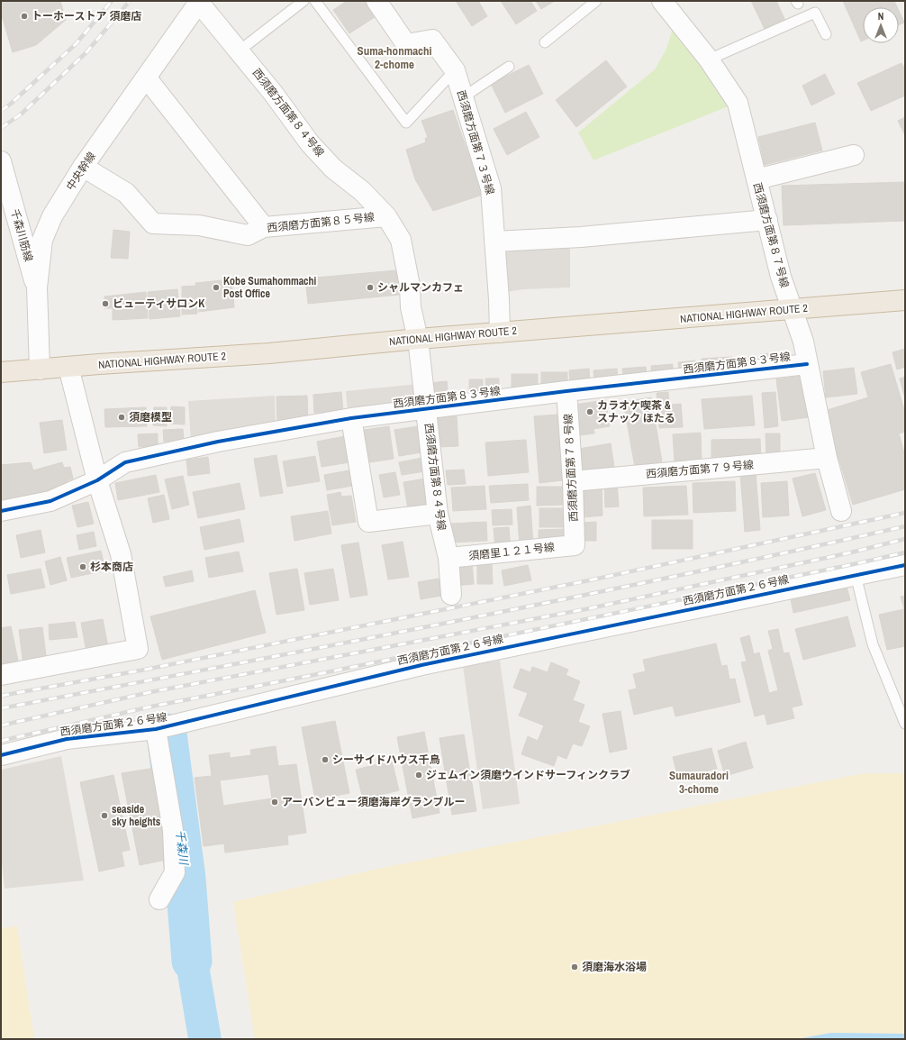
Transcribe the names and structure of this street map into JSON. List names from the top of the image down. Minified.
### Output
{"streets":{"highway":["NATIONAL HIGHWAY ROUTE 2"],"street":["西須磨方面第８４号線","西須磨方面第７３号線","中央幹線","西須磨方面第８５号線","千森川筋線","西須磨方面第８７号線","西須磨方面第８３号線","西須磨方面第７８号線","西須磨方面第７９号線","須磨里１２１号線","西須磨方面第２６号線"]},"crossings":[["西須磨方面第８４号線","中央幹線"],["西須磨方面第８４号線","西須磨方面第８５号線"],["西須磨方面第８４号線","NATIONAL HIGHWAY ROUTE 2"],["西須磨方面第８４号線","西須磨方面第８３号線"],["西須磨方面第８４号線","須磨里１２１号線"],["西須磨方面第７３号線","NATIONAL HIGHWAY ROUTE 2"],["中央幹線","西須磨方面第８５号線"],["中央幹線","千森川筋線"],["中央幹線","NATIONAL HIGHWAY ROUTE 2"],["西須磨方面第８７号線","NATIONAL HIGHWAY ROUTE 2"],["西須磨方面第８７号線","西須磨方面第８３号線"],["西須磨方面第８７号線","西須磨方面第７９号線"],["西須磨方面第８３号線","西須磨方面第７８号線"],["西須磨方面第７８号線","西須磨方面第７９号線"],["西須磨方面第７８号線","須磨里１２１号線"]],"districts":["Suma-honmachi 2-chome","Sumauradori 3-chome"],"water":["千森川"],"places":["トーホーストア 須磨店","Kobe Sumahommachi Post Office","シャルマンカフェ","ビューティサロンK","カラオケ喫茶 & スナック ほたる","須磨模型","杉本商店","シーサイドハウス千鳥","ジェムイン須磨ウインドサーフィンクラブ","アーバンビュー須磨海岸グランブルー","seaside sky heights","須磨海水浴場"],"north":"top"}
